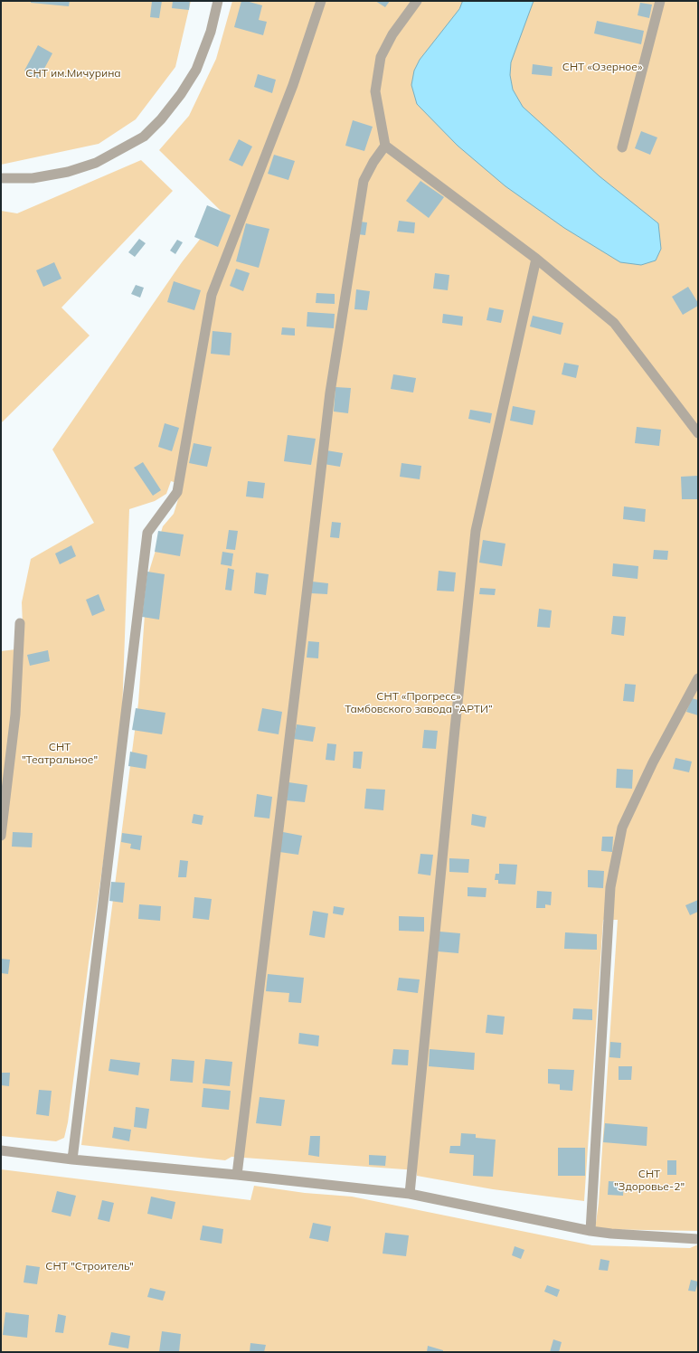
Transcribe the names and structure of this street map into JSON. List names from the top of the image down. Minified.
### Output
{"parks":["СНТ «Озерное»","СНТ им.Мичурина","СНТ «Прогресс» Тамбовского завода “АРТИ”","СНТ \"Театральное\"","СНТ \"Здоровье-2\"","СНТ \"Строитель\""]}
